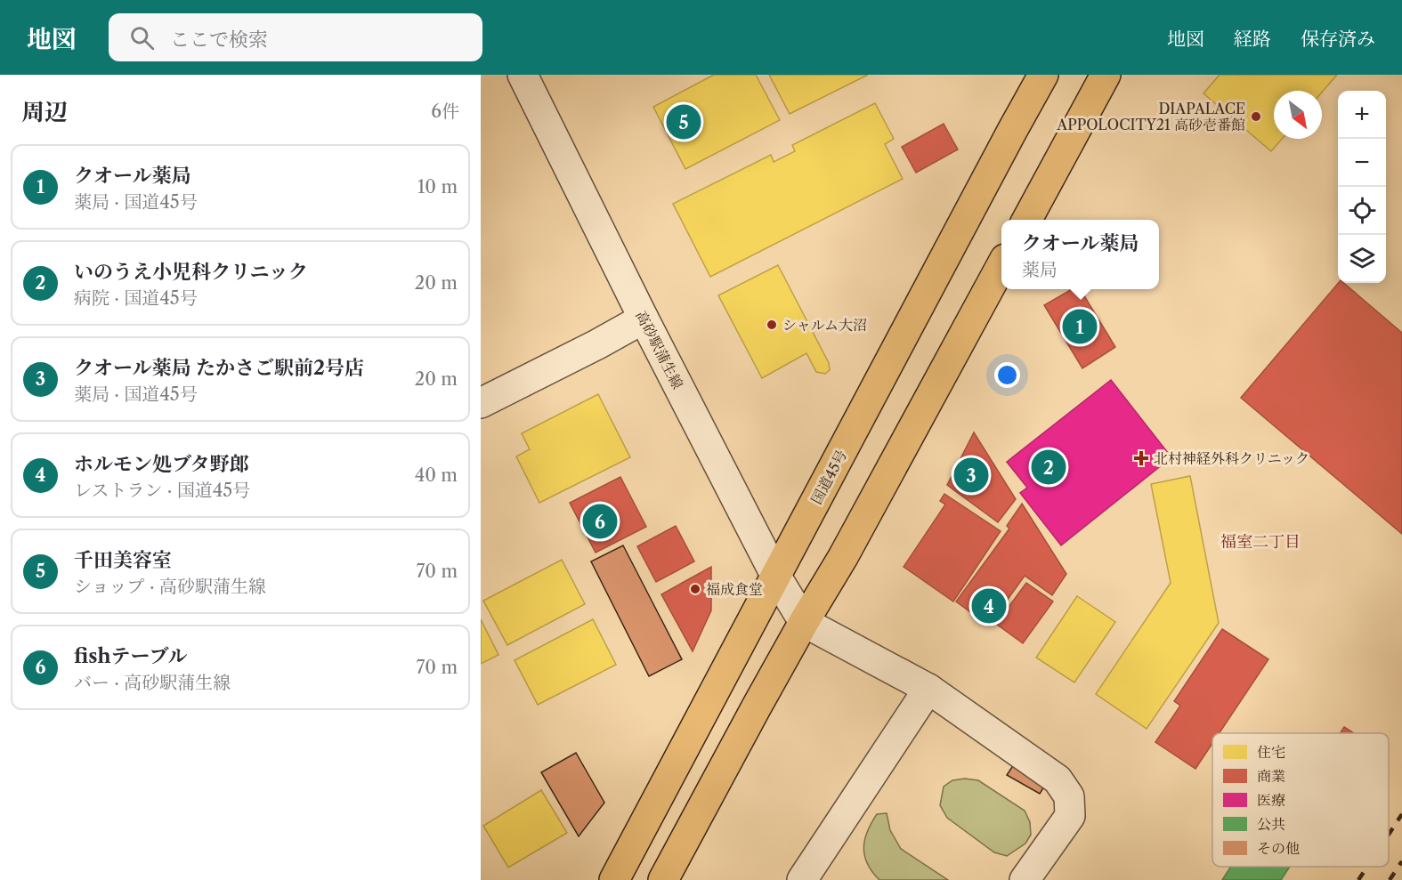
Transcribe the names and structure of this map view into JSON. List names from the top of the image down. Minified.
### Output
{"streets":{"highway":["国道45号"],"street":["高砂駅蒲生線"]},"crossings":[["高砂駅蒲生線","国道45号"]],"districts":["福室二丁目"],"places":{"other":["DIAPALACE APPOLOCITY21 高砂壱番館","シャルム大沼","福成食堂"],"health":["北村神経外科クリニック"]},"legend":["住宅","商業","医療","公共","その他"],"north":"bottom right","page":{"header":"地図","search":"ここで検索","nav":["地図","経路","保存済み"],"heading":["周辺","6件"],"map_buttons":["+","−"],"pins":["5","1","2","3","6","4"],"list":[{"mark":"1","name":"クオール薬局","note":"薬局 · 国道45号","value":"10 m"},{"mark":"2","name":"いのうえ小児科クリニック","note":"病院 · 国道45号","value":"20 m"},{"mark":"3","name":"クオール薬局 たかさご駅前2号店","note":"薬局 · 国道45号","value":"20 m"},{"mark":"4","name":"ホルモン処ブタ野郎","note":"レストラン · 国道45号","value":"40 m"},{"mark":"5","name":"千田美容室","note":"ショップ · 高砂駅蒲生線","value":"70 m"},{"mark":"6","name":"fishテーブル","note":"バー · 高砂駅蒲生線","value":"70 m"}],"popup":["クオール薬局","薬局"]}}
